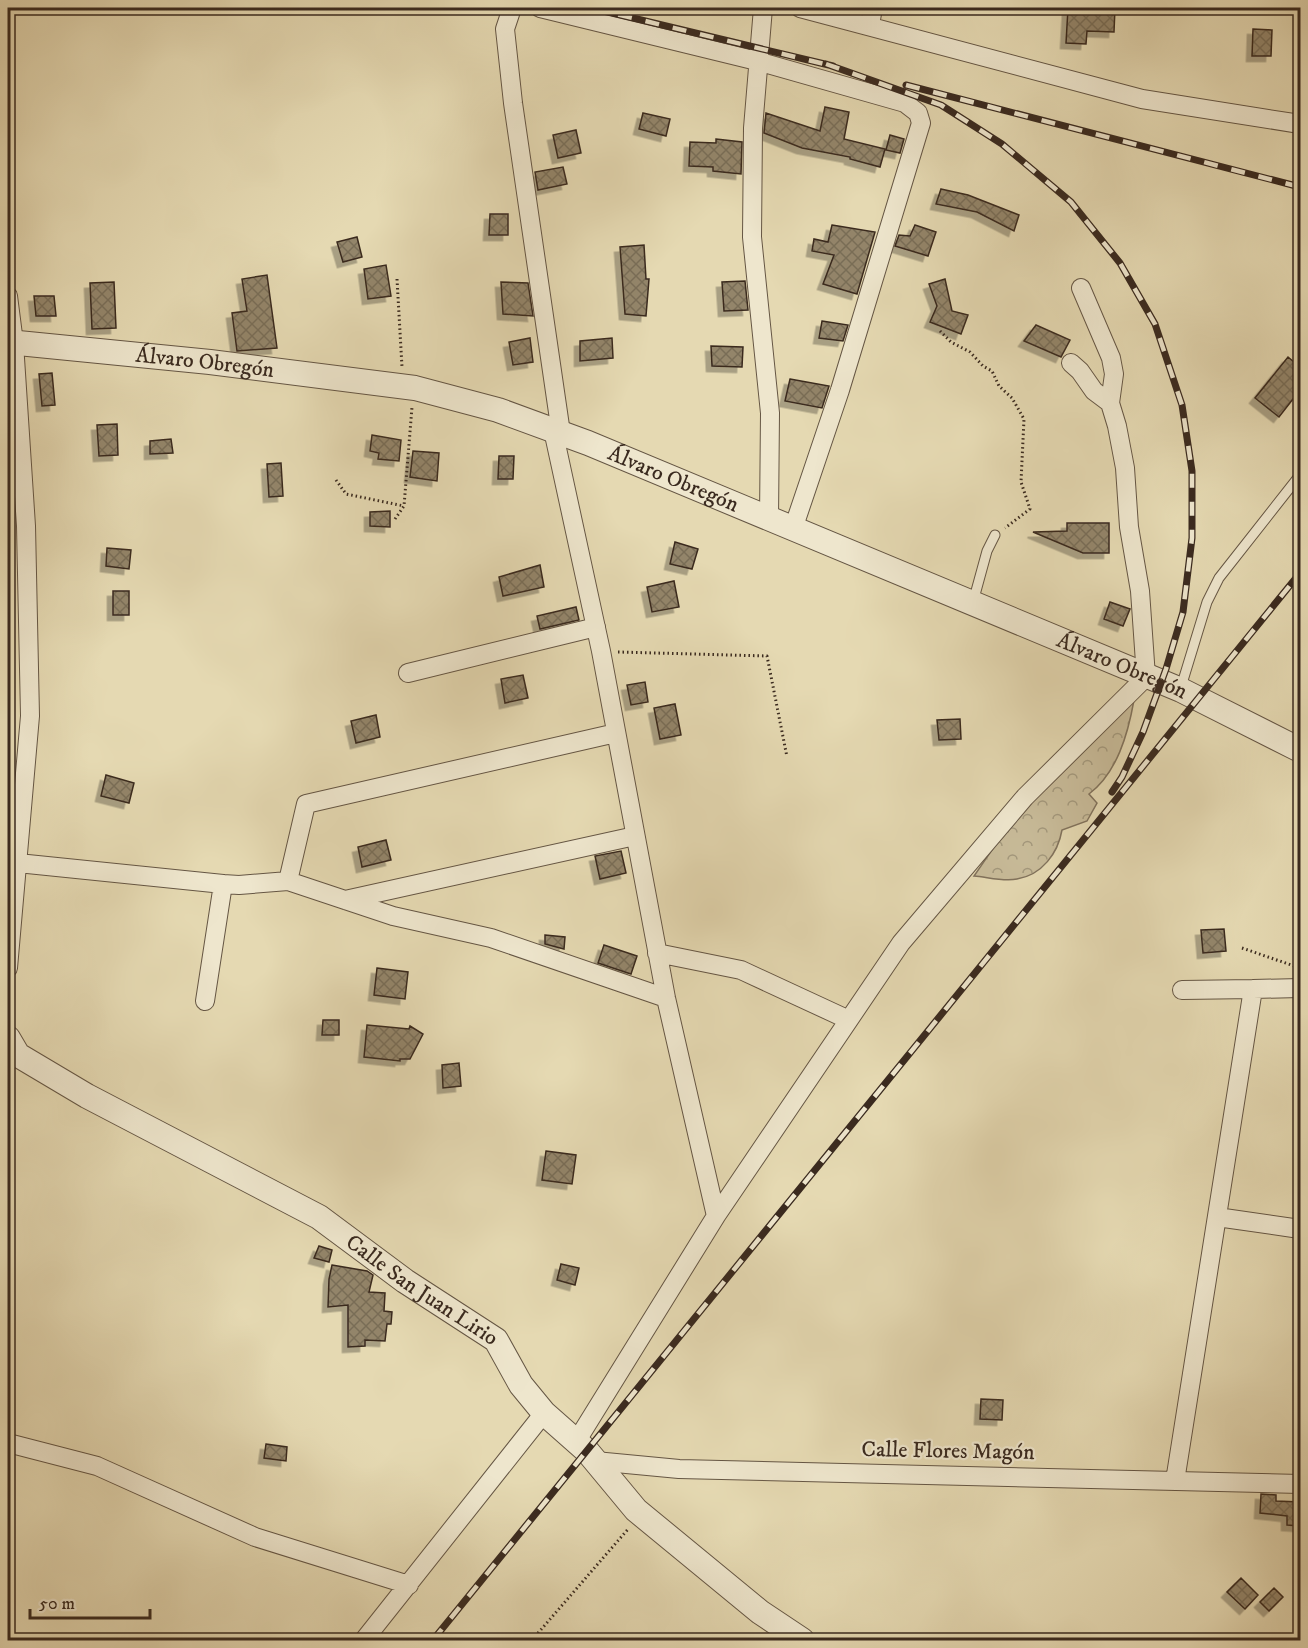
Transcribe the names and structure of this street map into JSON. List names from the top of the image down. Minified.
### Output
{"streets":{"street":["Álvaro Obregón","Calle San Juan Lirio","Calle Flores Magón"]},"crossings":[["Calle San Juan Lirio","Calle Flores Magón"]],"scale_bar":"50 m"}
